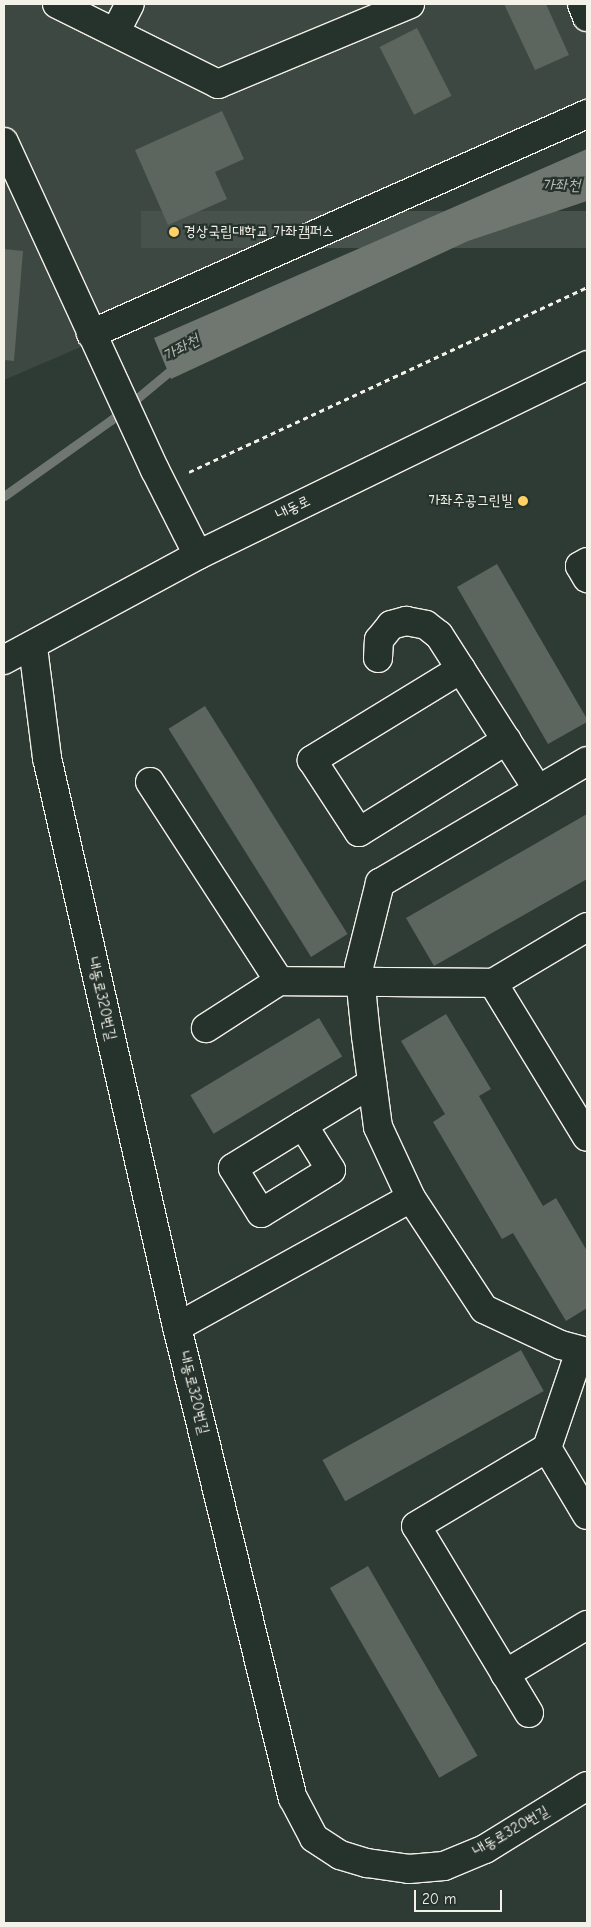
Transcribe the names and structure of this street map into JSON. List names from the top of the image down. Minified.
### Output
{"streets":{"street":["내동로","내동로320번길"]},"crossings":[["내동로","내동로320번길"]],"water":["가좌천"],"places":["경상국립대학교 가좌캠퍼스","가좌주공그린빌"],"scale_bar":"20 m"}
